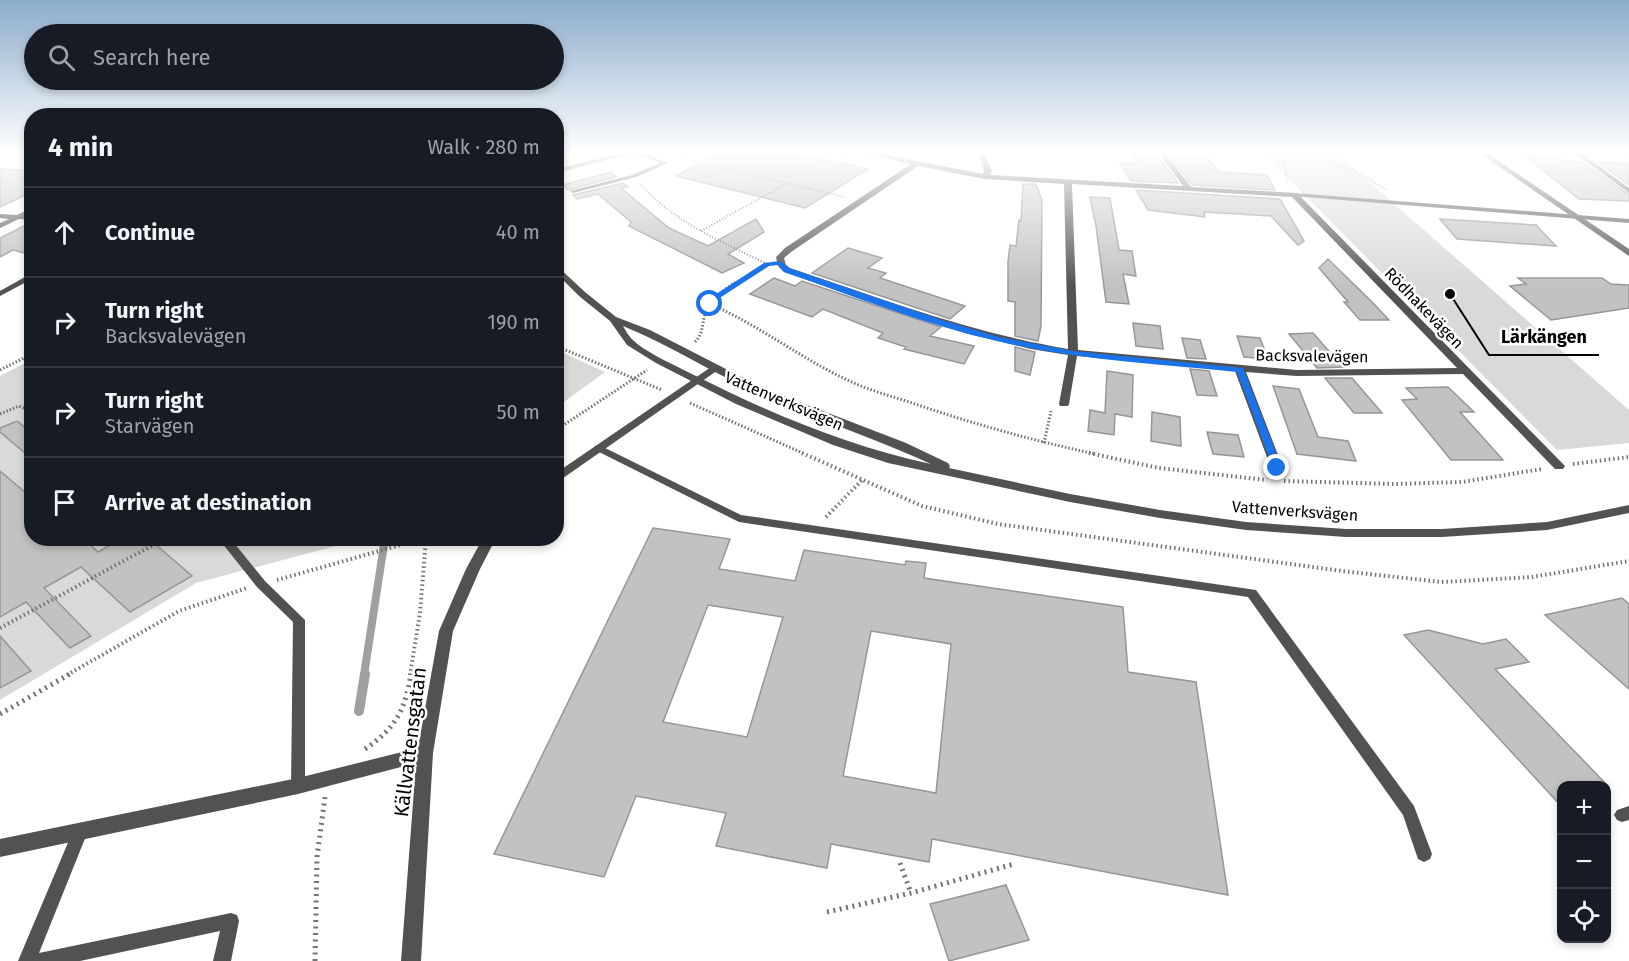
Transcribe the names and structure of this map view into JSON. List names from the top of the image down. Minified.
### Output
{"streets":{"street":["Rödhakevägen","Backsvalevägen","Vattenverksvägen","Källvattensgatan"]},"crossings":[["Rödhakevägen","Backsvalevägen"]],"places":["Lärkängen"],"page":{"search":"Search here","heading":["4 min","Walk · 280 m"],"list":[["Continue","40 m"],["Turn right","Backsvalevägen","190 m"],["Turn right","Starvägen","50 m"],"Arrive at destination"],"map_buttons":["+","−"]}}
